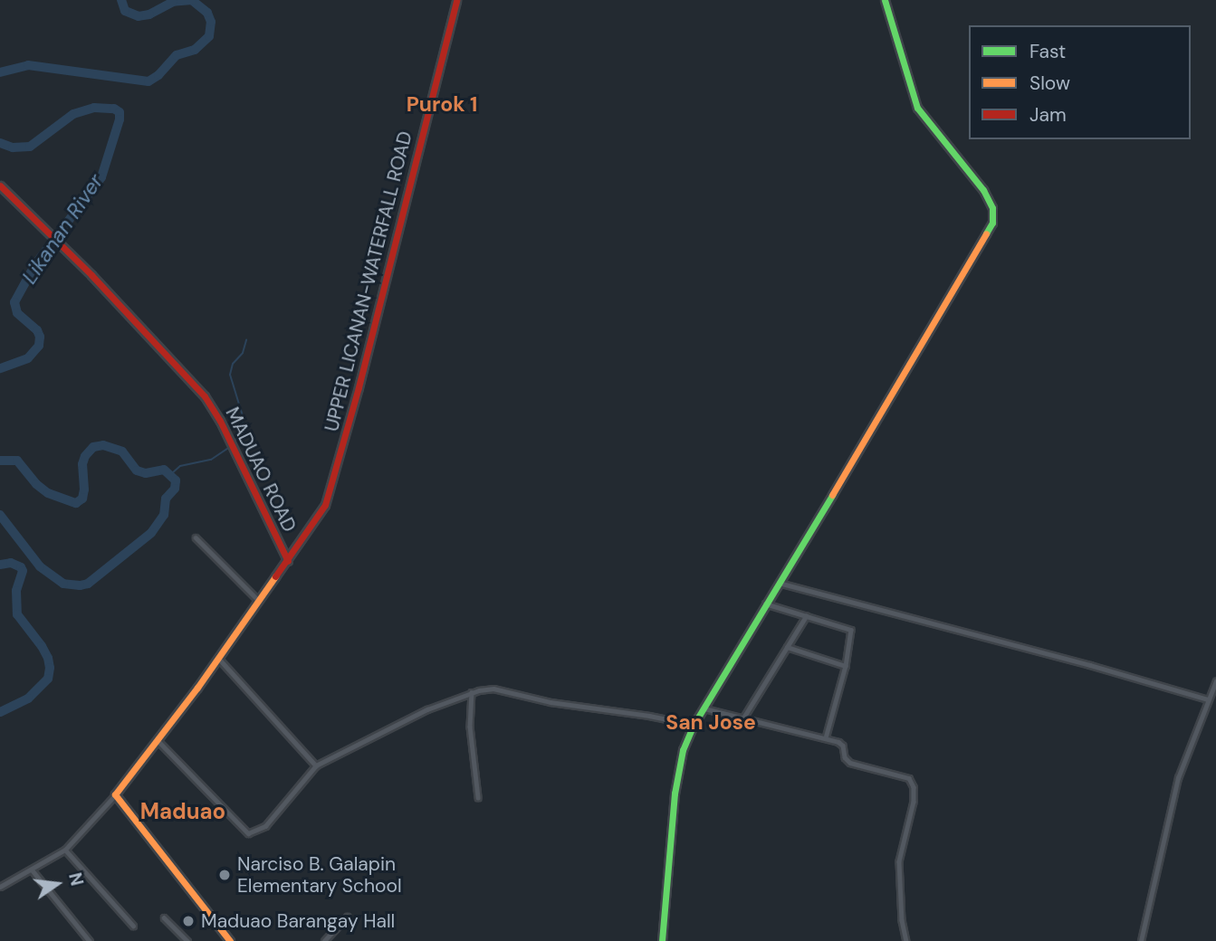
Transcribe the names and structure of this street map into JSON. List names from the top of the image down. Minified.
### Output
{"streets":{"street":["UPPER LICANAN-WATERFALL ROAD","MADUAO ROAD"]},"crossings":[["UPPER LICANAN-WATERFALL ROAD","MADUAO ROAD"]],"districts":["Purok 1","San Jose","Maduao"],"water":["Likanan River"],"places":["Narciso B. Galapin Elementary School","Maduao Barangay Hall"],"legend":["Fast","Slow","Jam"],"north":"right"}
